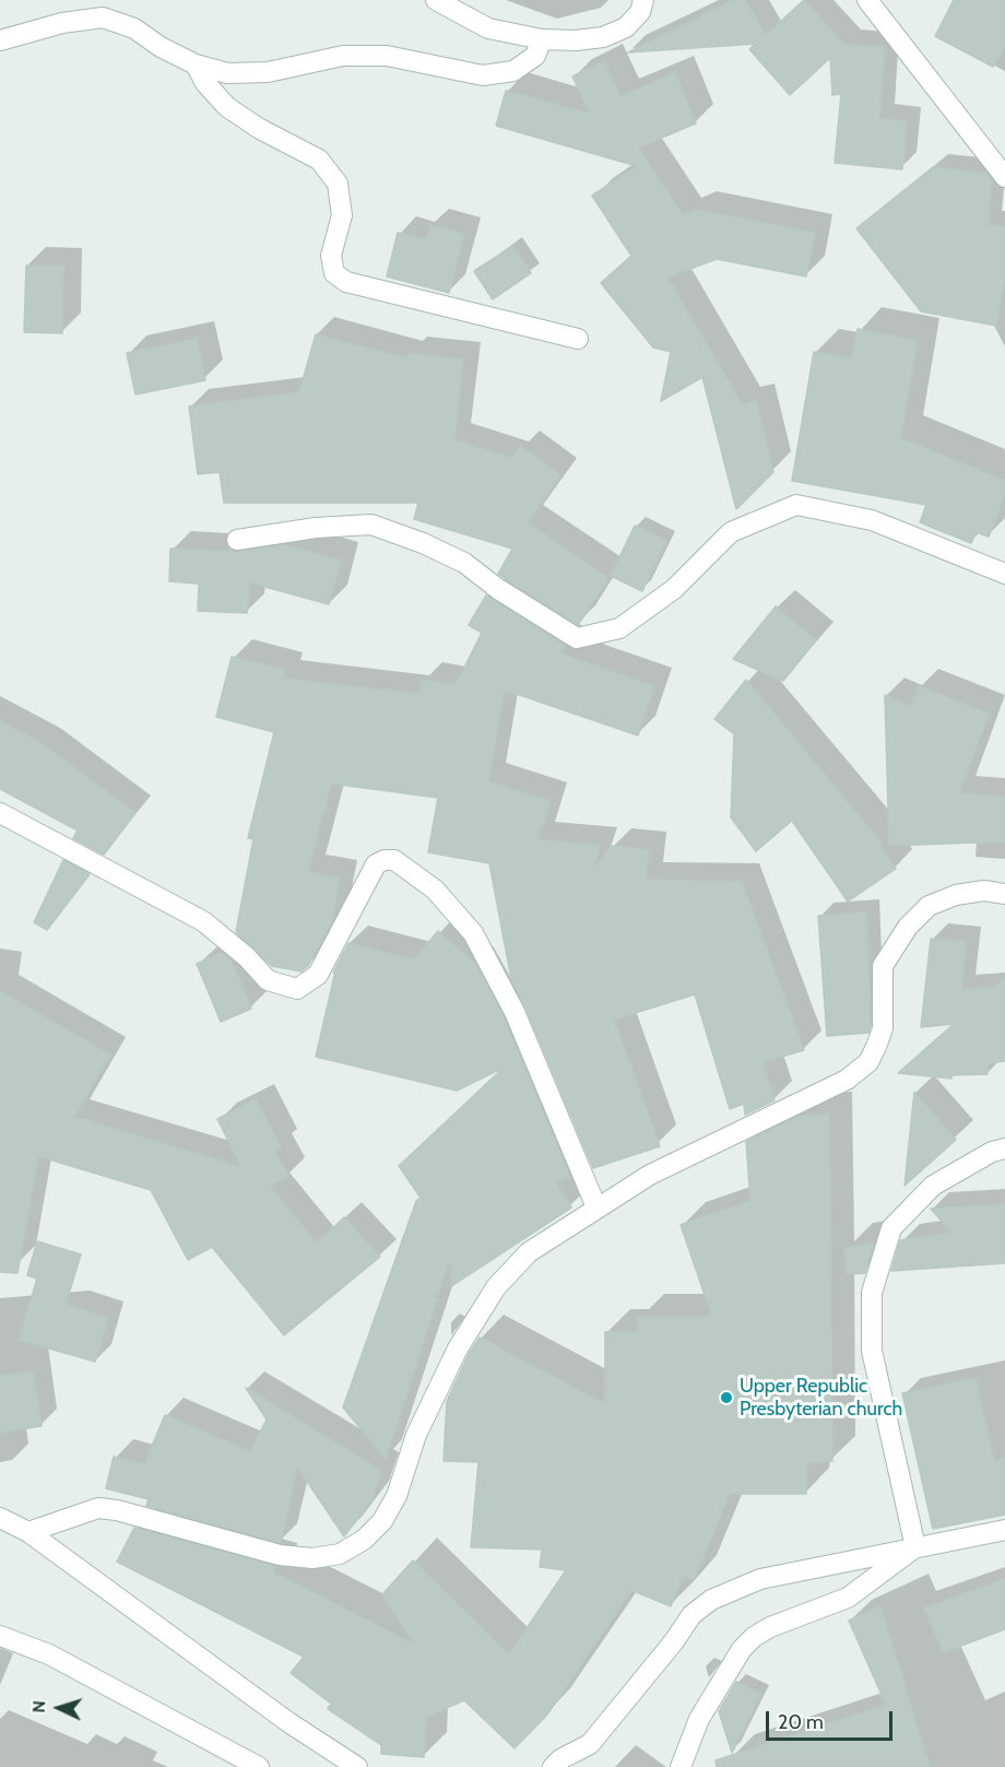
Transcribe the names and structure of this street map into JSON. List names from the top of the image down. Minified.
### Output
{"places":["Upper Republic Presbyterian church"],"scale_bar":"20 m","north":"left"}
